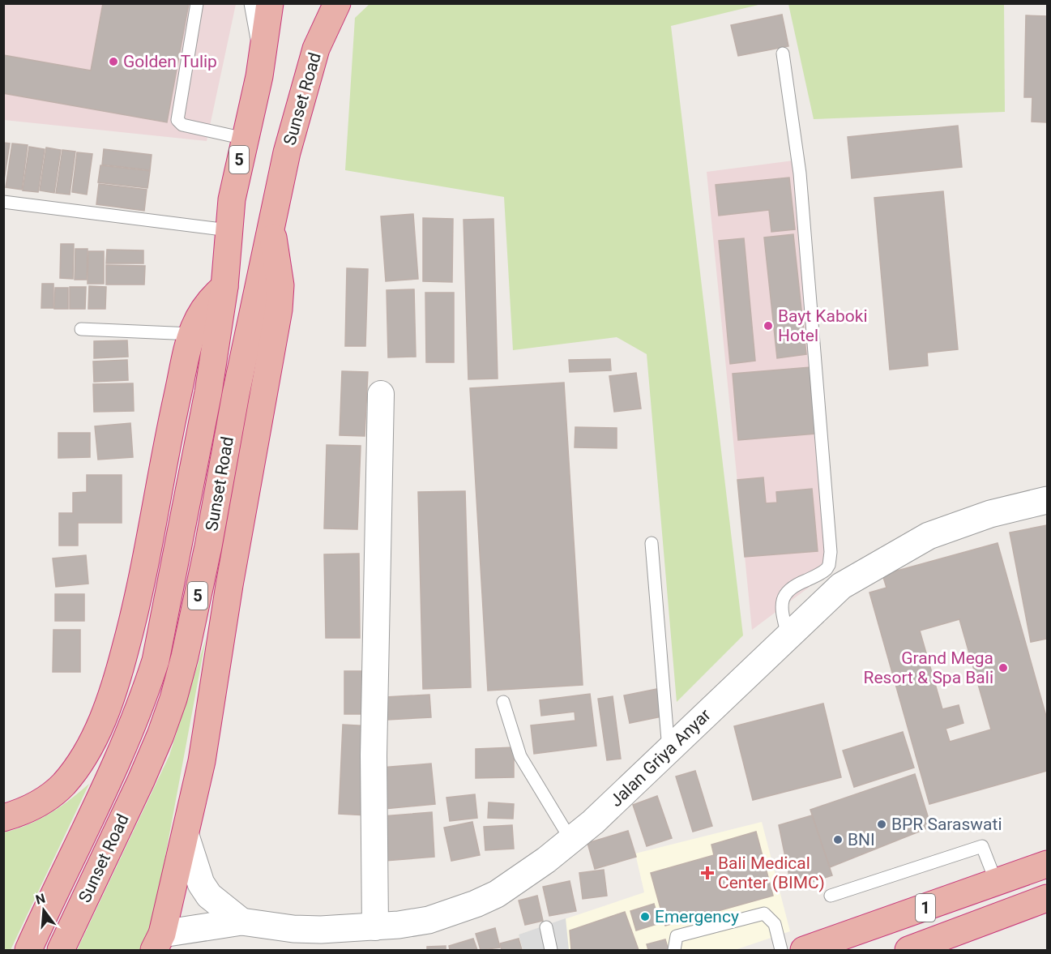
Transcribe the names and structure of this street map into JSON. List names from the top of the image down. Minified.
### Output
{"streets":{"highway":["Sunset Road","5","1"],"street":["Jalan Griya Anyar"]},"places":{"other":["Golden Tulip","Bayt Kaboki Hotel","Grand Mega Resort & Spa Bali","BPR Saraswati","BNI","Emergency"],"health":["Bali Medical Center (BIMC)"]},"north":"top"}
